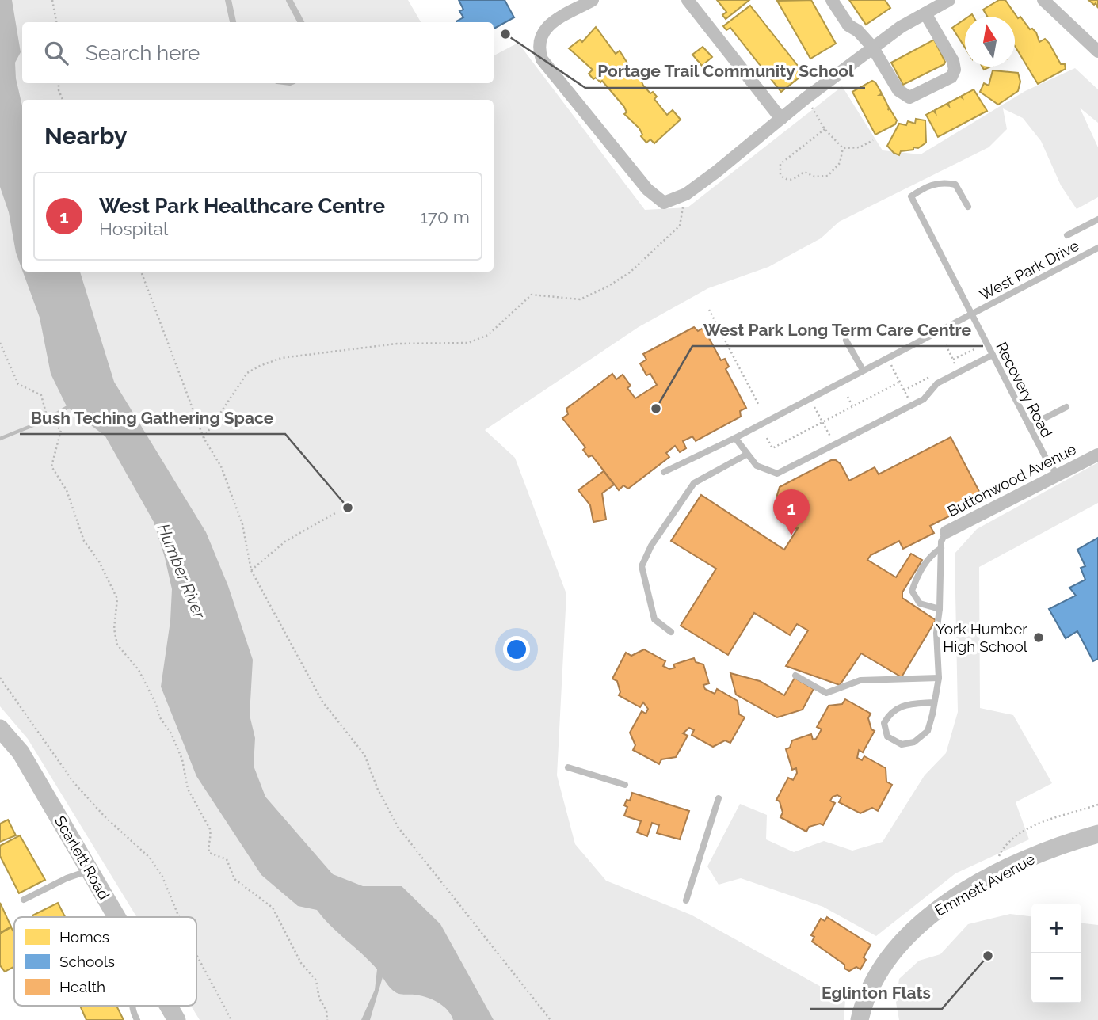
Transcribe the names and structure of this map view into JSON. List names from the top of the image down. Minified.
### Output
{"streets":{"main road":["Scarlett Road","Emmett Avenue"],"street":["Buttonwood Avenue"],"lane":["West Park Drive","Recovery Road"]},"crossings":[["West Park Drive","Recovery Road"],["Recovery Road","Buttonwood Avenue"]],"water":["Humber River"],"places":["Portage Trail Community School","West Park Long Term Care Centre","Bush Teching Gathering Space","York Humber High School","Eglinton Flats"],"legend":["Homes","Schools","Health"],"north":"top","page":{"search":"Search here","heading":"Nearby","list":[{"mark":"1","name":"West Park Healthcare Centre","note":"Hospital","value":"170 m"}],"pins":"1","map_buttons":["+","−"]}}
